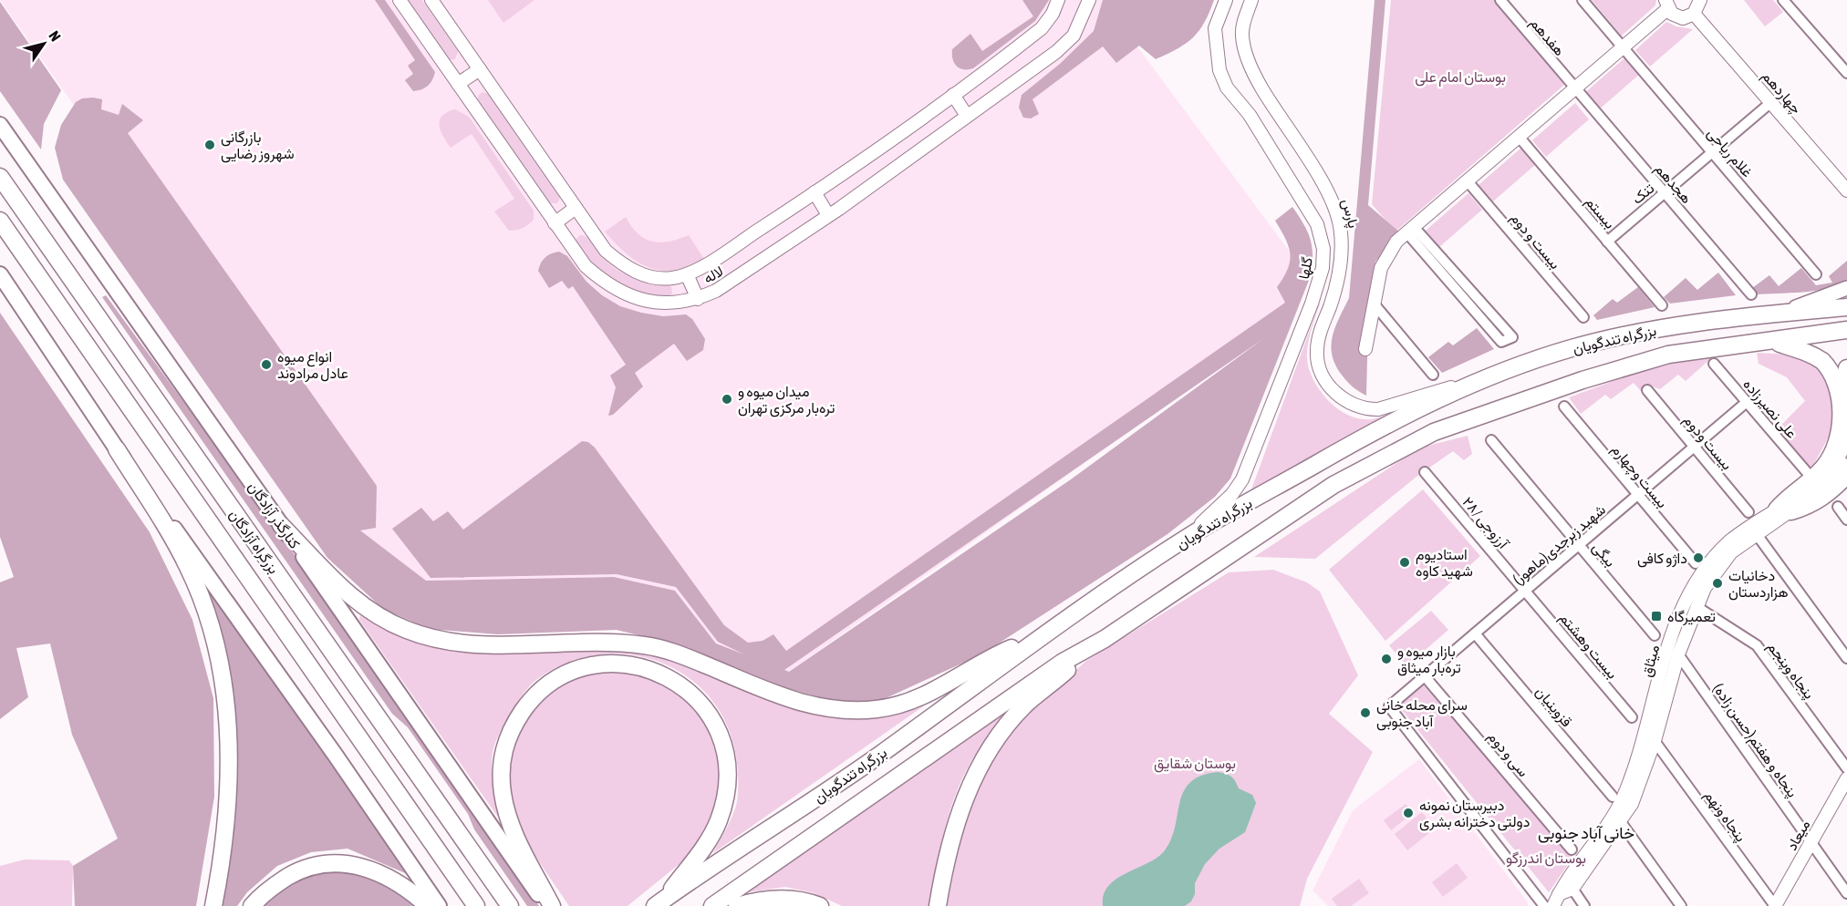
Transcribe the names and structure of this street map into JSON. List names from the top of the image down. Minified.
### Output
{"streets":{"highway":["بزرگراه تندگویان","بزرگراه آزادگان"],"main road":["کنارگذر آزادگان"],"street":["هفدهم","چهاردهم","غلام ریاحی","هجدهم","تنک","بیستم","پارس","بیست و دوم","گلها","لاله","علی نصیرزاده","بیست ودوم","بیست وچهارم","آرزوجی /۲۸","شهید زبرجدی(ماهور)","بیگی","بیست وهشتم","میثاق","پنجاه وپنجم","قزوینیان","(حسن زاده)پنجاه و هفتم","سی و دوم","پنجاه ونهم","میعاد"]},"crossings":[["هفدهم","هجدهم"],["چهاردهم","تنک"],["غلام ریاحی","تنک"],["هجدهم","تنک"],["تنک","بیستم"],["پارس","بزرگراه تندگویان"],["گلها","بزرگراه تندگویان"],["علی نصیرزاده","شهید زبرجدی(ماهور)"],["بیست ودوم","شهید زبرجدی(ماهور)"],["بیست وچهارم","شهید زبرجدی(ماهور)"],["آرزوجی /۲۸","شهید زبرجدی(ماهور)"],["آرزوجی /۲۸","بیست وهشتم"],["شهید زبرجدی(ماهور)","بیگی"],["شهید زبرجدی(ماهور)","بیست وهشتم"],["شهید زبرجدی(ماهور)","قزوینیان"],["شهید زبرجدی(ماهور)","سی و دوم"],["میثاق","پنجاه وپنجم"],["میثاق","(حسن زاده)پنجاه و هفتم"],["میثاق","پنجاه ونهم"],["(حسن زاده)پنجاه و هفتم","میعاد"],["پنجاه ونهم","میعاد"]],"districts":["خانی آباد جنوبی"],"parks":["بوستان امام علی","بوستان شقایق","بوستان اندرزگو"],"places":{"other":["بازرگانی شهروز رضایی","انواع میوه عادل مرادوند","میدان میوه و تره‌بار مرکزی تهران","داژو کافی","استادیوم شهید کاوه","دخانیات هزاردستان","بازار میوه و تره‌بار میثاق","سرای محله خانی آباد جنوبی","دبیرستان نمونه دولتی دخترانه بشری"],"transit":["تعمیرگاه"]},"north":"top right"}
